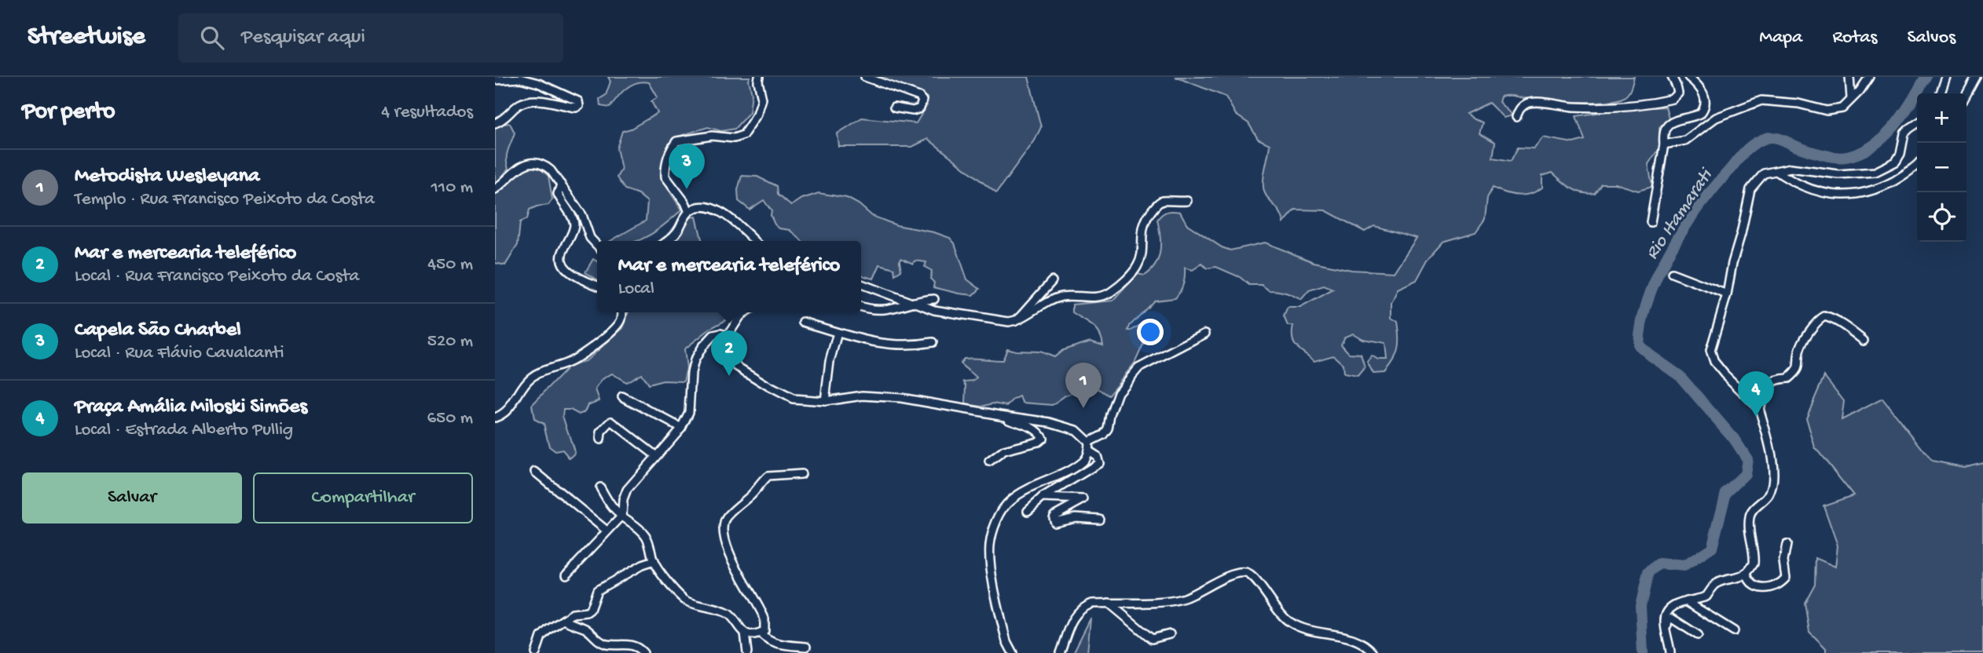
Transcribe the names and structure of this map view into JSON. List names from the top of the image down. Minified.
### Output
{"water":["Rio Itamarati"],"page":{"header":"Streetwise","search":"Pesquisar aqui","nav":["Mapa","Rotas","Salvos"],"heading":["Por perto","4 resultados"],"map_buttons":["+","−"],"pins":["3","2","1","4"],"list":[{"mark":"1","name":"Metodista Wesleyana","note":"Templo · Rua Francisco Peixoto da Costa","value":"110 m"},{"mark":"2","name":"Mar e mercearia teleférico","note":"Local · Rua Francisco Peixoto da Costa","value":"450 m"},{"mark":"3","name":"Capela São Charbel","note":"Local · Rua Flávio Cavalcanti","value":"520 m"},{"mark":"4","name":"Praça Amália Miloski Simões","note":"Local · Estrada Alberto Pullig","value":"650 m"}],"popup":["Mar e mercearia teleférico","Local"],"buttons":["Salvar","Compartilhar"]}}
